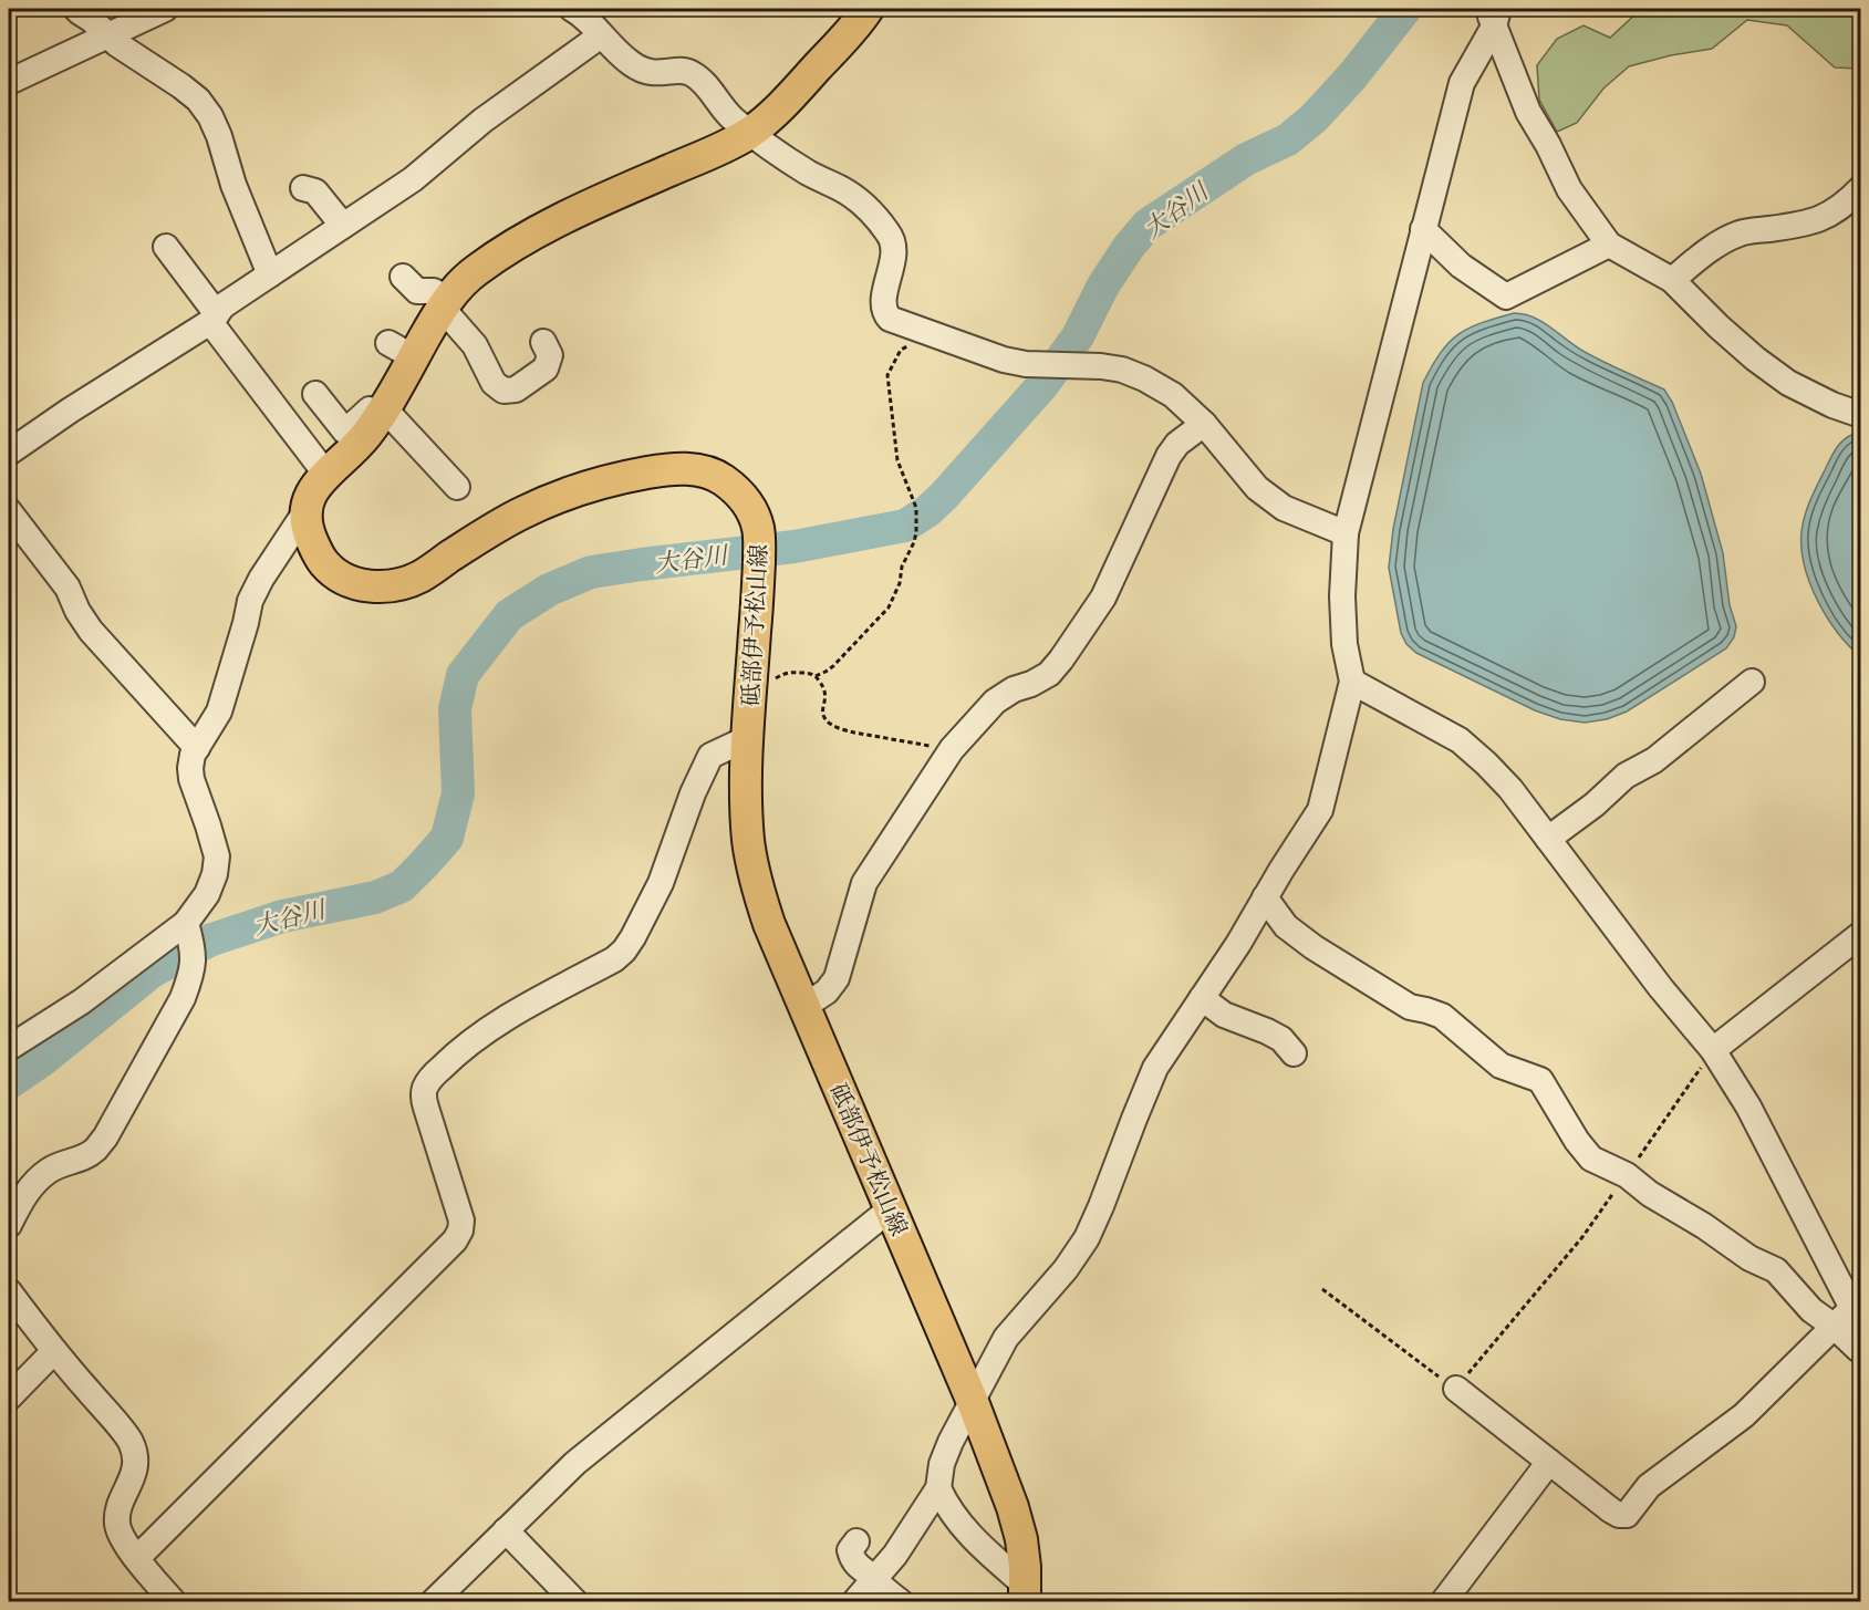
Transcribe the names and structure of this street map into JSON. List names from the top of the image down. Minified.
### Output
{"streets":{"main road":["砥部伊予松山線"]},"water":["大谷川"]}
